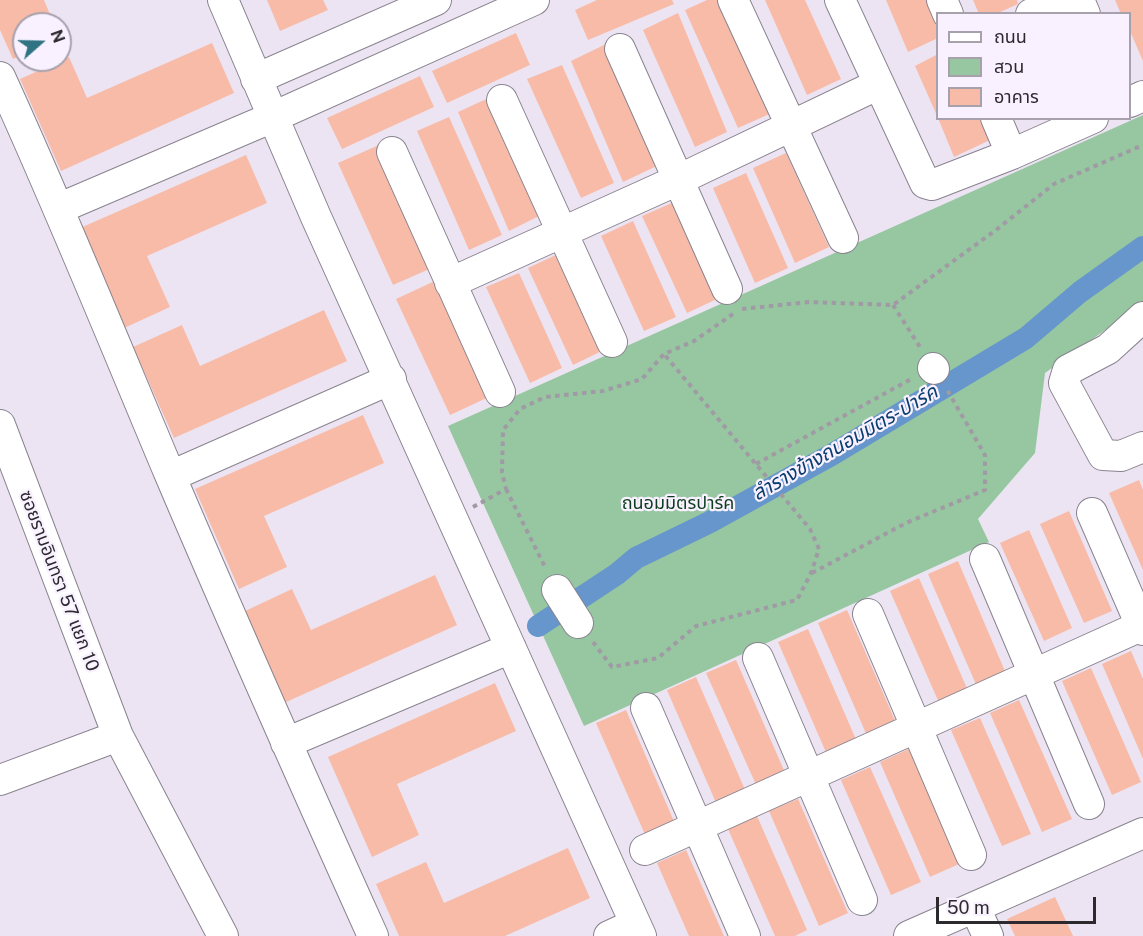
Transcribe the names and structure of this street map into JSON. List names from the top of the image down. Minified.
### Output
{"streets":{"street":["ซอยรามอินทรา 57 แยก 10"]},"water":["ลำรางข้างถนอมมิตร-ปาร์ค"],"parks":["ถนอมมิตรปาร์ค"],"legend":["ถนน","สวน","อาคาร"],"scale_bar":"50 m","north":"right"}
